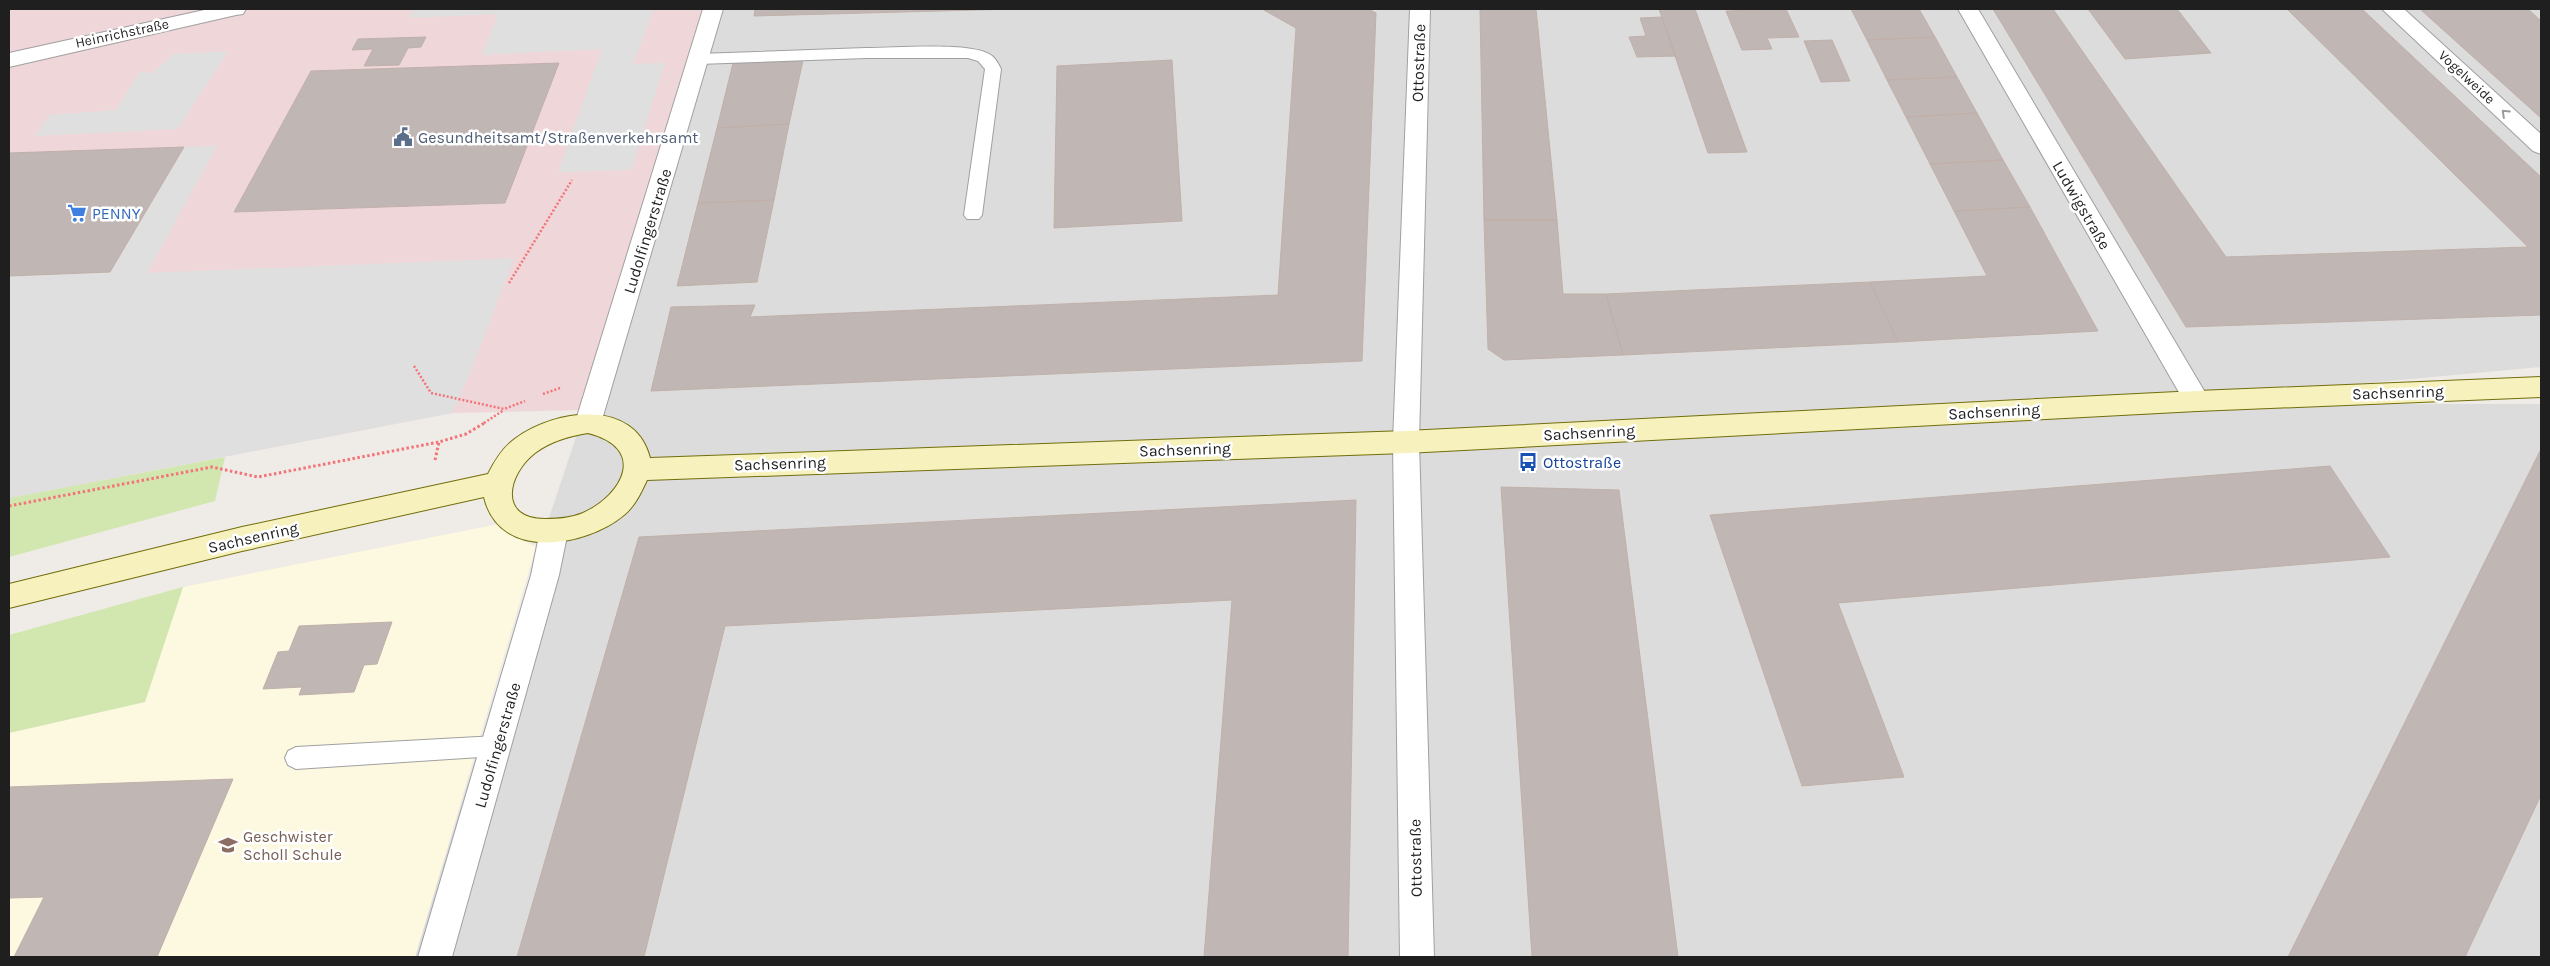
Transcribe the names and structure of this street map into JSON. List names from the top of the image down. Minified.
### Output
{"streets":{"street":["Heinrichstraße","Ottostraße","Vogelweide","Ludwigstraße","Ludolfingerstraße","Sachsenring"]},"crossings":[["Ottostraße","Sachsenring"],["Ludwigstraße","Sachsenring"],["Ludolfingerstraße","Sachsenring"]],"one_way":["Vogelweide"],"places":{"public building":["Gesundheitsamt/Straßenverkehrsamt"],"supermarket":["PENNY"],"bus stop":["Ottostraße"],"school or university":["Geschwister Scholl Schule"]}}
